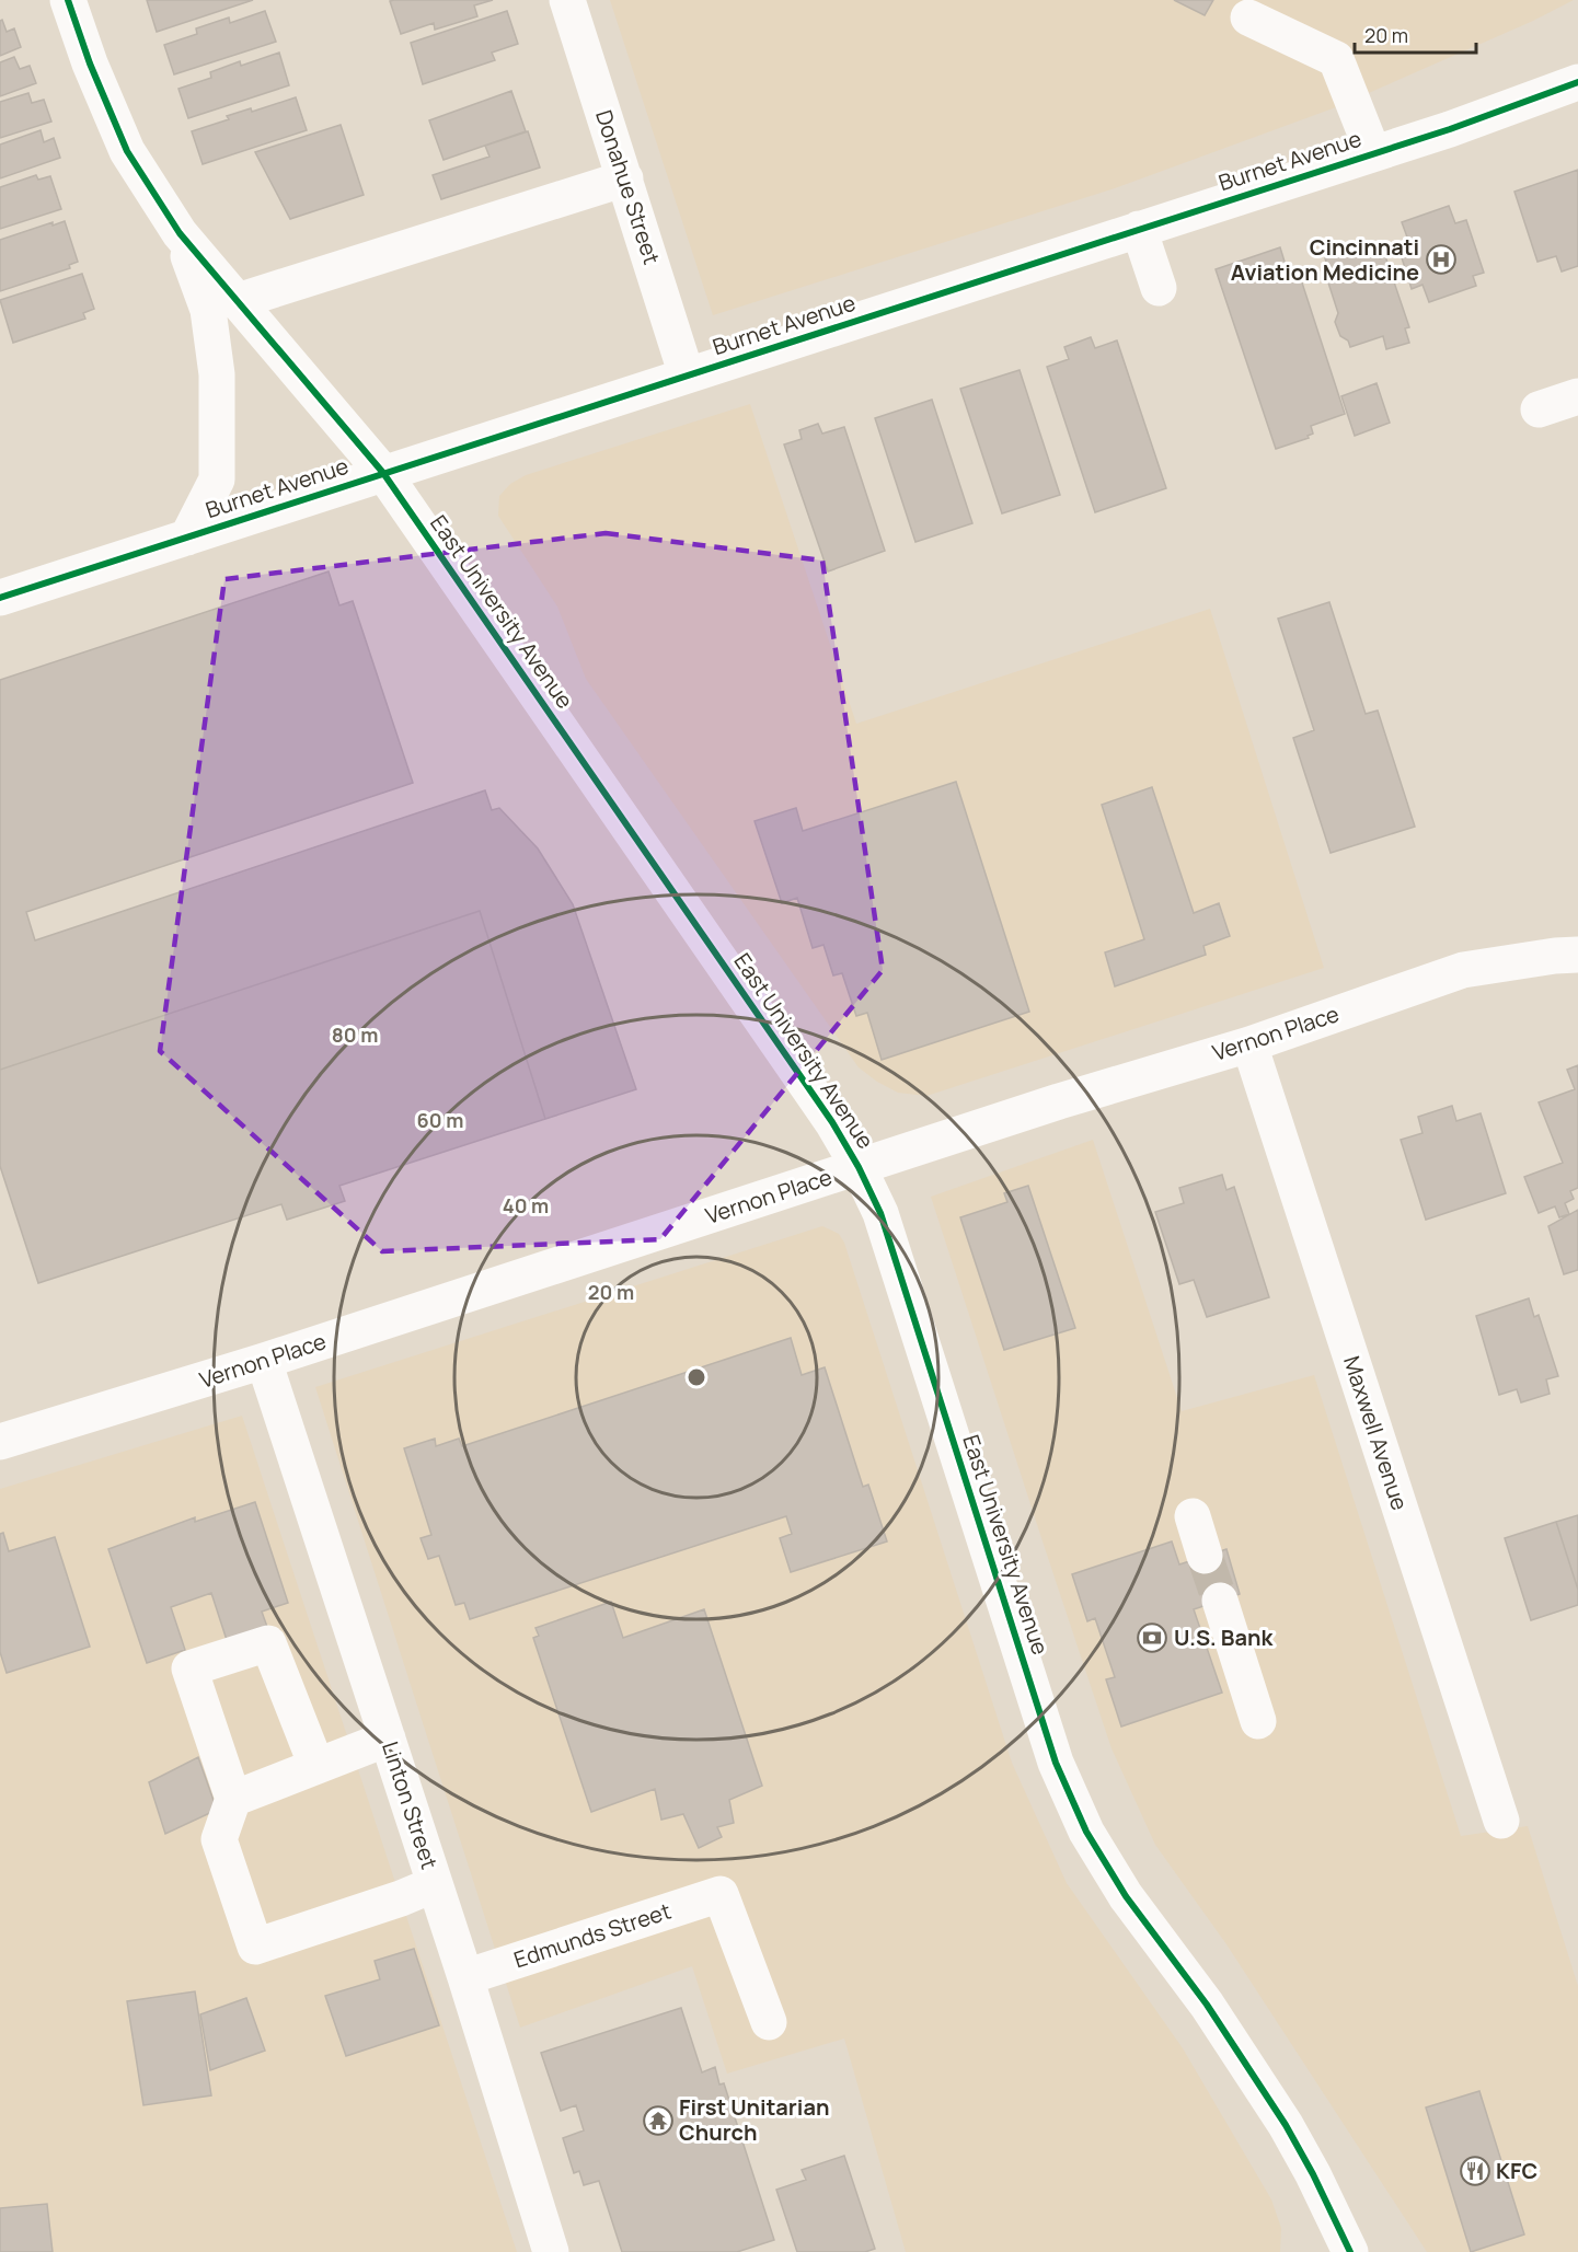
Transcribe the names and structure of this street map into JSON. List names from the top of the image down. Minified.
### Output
{"streets":{"street":["Burnet Avenue","Donahue Street","East University Avenue","Vernon Place","Maxwell Avenue","Linton Street","Edmunds Street"]},"crossings":[["Burnet Avenue","Donahue Street"],["Burnet Avenue","East University Avenue"],["East University Avenue","Vernon Place"],["Vernon Place","Maxwell Avenue"],["Vernon Place","Linton Street"],["Linton Street","Edmunds Street"]],"places":{"hospital":["Cincinnati Aviation Medicine"],"bank":["U.S. Bank"],"temple":["First Unitarian Church"],"restaurant":["KFC"]},"scale_bar":"20 m","rings":["80 m","60 m","40 m","20 m"]}
